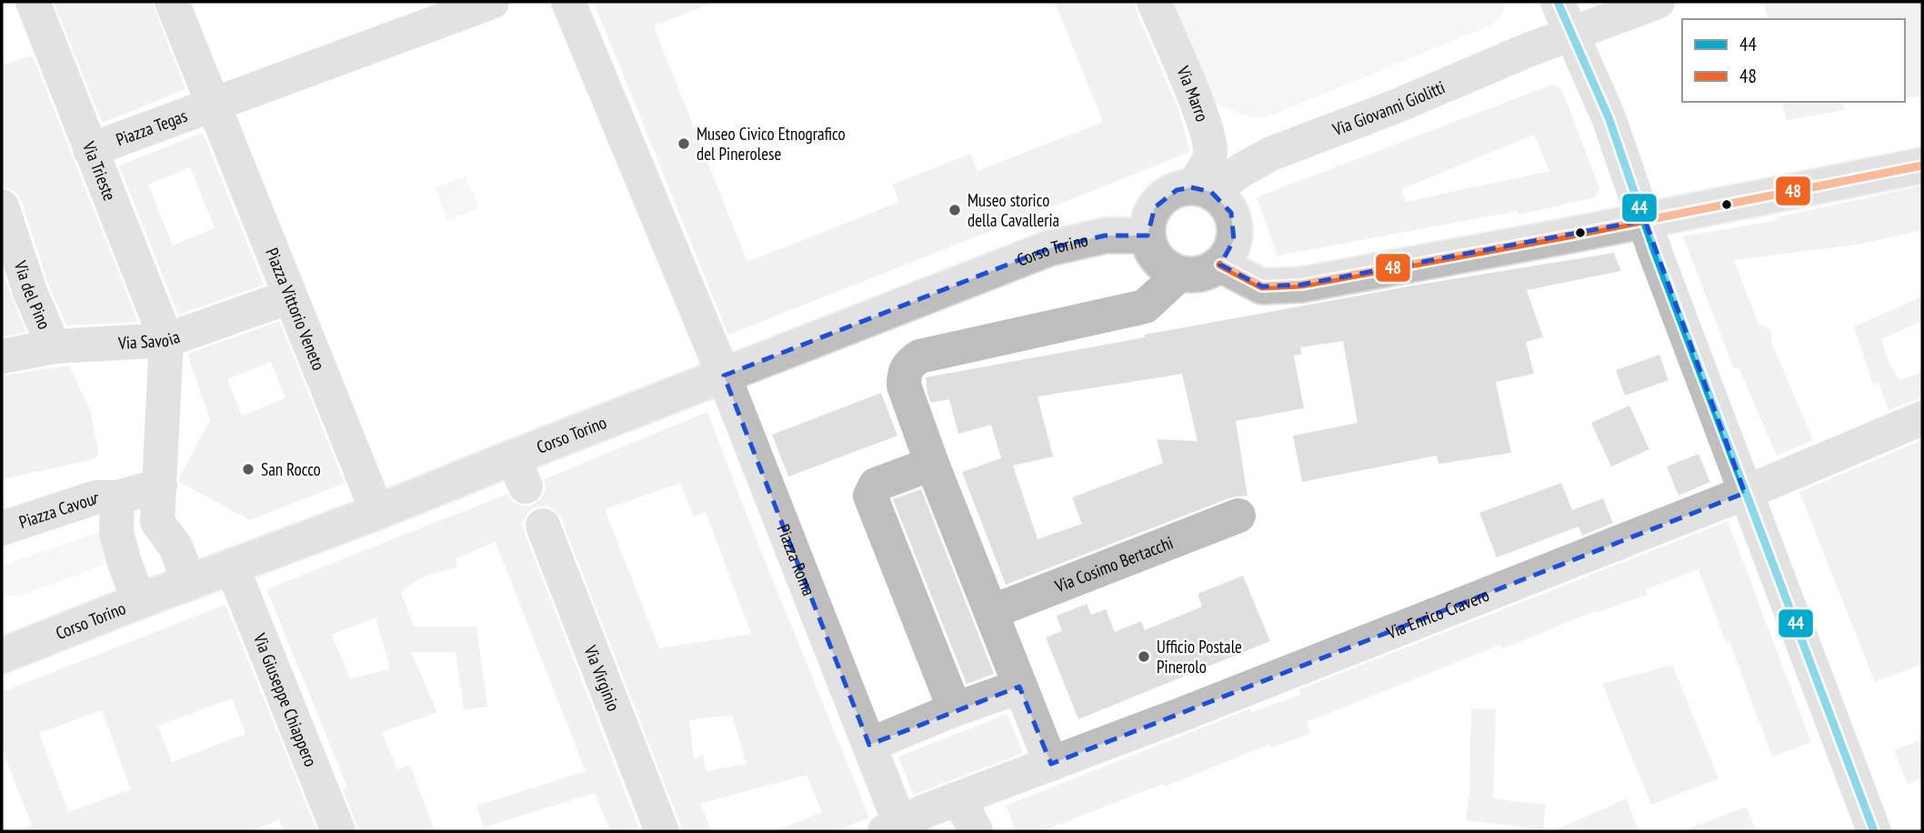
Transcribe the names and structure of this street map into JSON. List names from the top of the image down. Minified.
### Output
{"streets":{"street":["Via Marro","Via Giovanni Giolitti","Piazza Tegas","Via Trieste","Corso Torino","Via del Pino","Piazza Vittorio Veneto","Via Savoia","Piazza Cavour","Piazza Roma","Via Cosimo Bertacchi","Via Enrico Cravero","Via Virginio","Via Giuseppe Chiappero"]},"crossings":[["Via Marro","Via Giovanni Giolitti"],["Via Marro","Corso Torino"],["Via Giovanni Giolitti","Corso Torino"],["Piazza Tegas","Via Trieste"],["Piazza Tegas","Piazza Vittorio Veneto"],["Via Trieste","Via Savoia"],["Corso Torino","Piazza Vittorio Veneto"],["Corso Torino","Piazza Roma"],["Corso Torino","Via Giuseppe Chiappero"],["Via del Pino","Via Savoia"],["Piazza Vittorio Veneto","Via Savoia"],["Piazza Roma","Via Enrico Cravero"]],"places":["Museo Civico Etnografico del Pinerolese","Museo storico della Cavalleria","San Rocco","Ufficio Postale Pinerolo"],"lines":["transit line 44","transit line 48"],"legend":["44","48"]}
